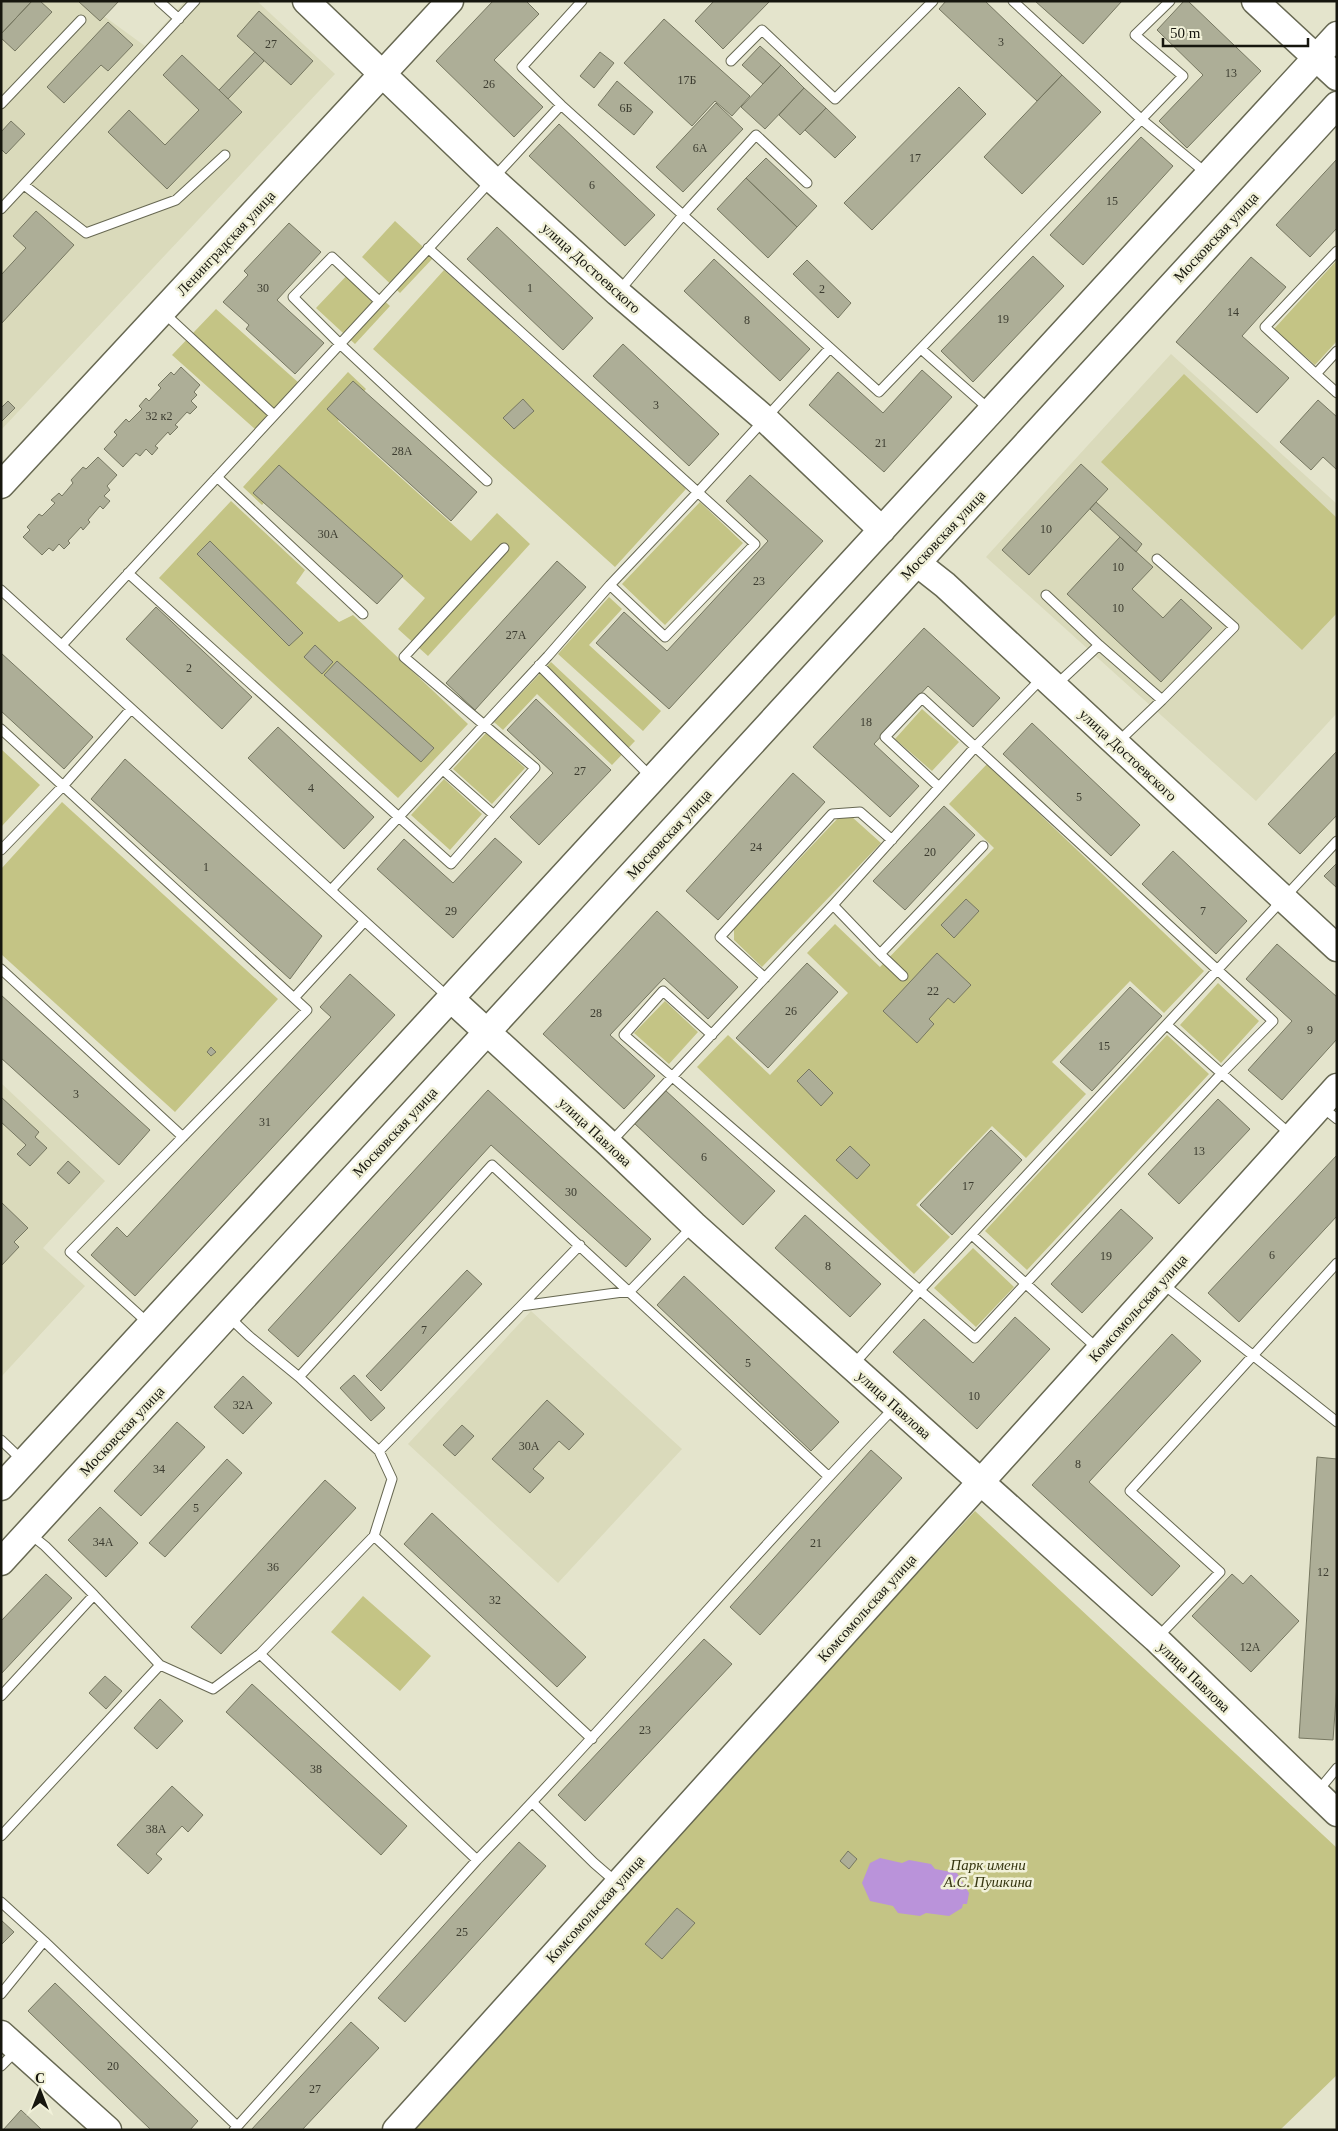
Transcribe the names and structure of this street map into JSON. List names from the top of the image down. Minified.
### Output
{"streets":{"street":["Московская улица","Ленинградская улица","улица Достоевского","улица Павлова","Комсомольская улица"]},"crossings":[["Московская улица","улица Достоевского"],["Московская улица","улица Павлова"],["Ленинградская улица","улица Достоевского"],["улица Павлова","Комсомольская улица"]],"parks":["Парк имени А.С. Пушкина"],"house_numbers":["3","27","13","17Б","26","6Б","6А","17","6","15","30","1","2","14","19","8","3","32 к2","21","28А","10","30А","10","23","10","27А","2","18","27","4","5","24","20","1","29","7","22","26","28","9","15","3","31","13","6","17","30","6","19","8","7","5","10","32А","30А","8","34","5","34А","21","36","12","32","12А","23","38","38А","25","20","27"],"scale_bar":"50 m","north":"top"}
